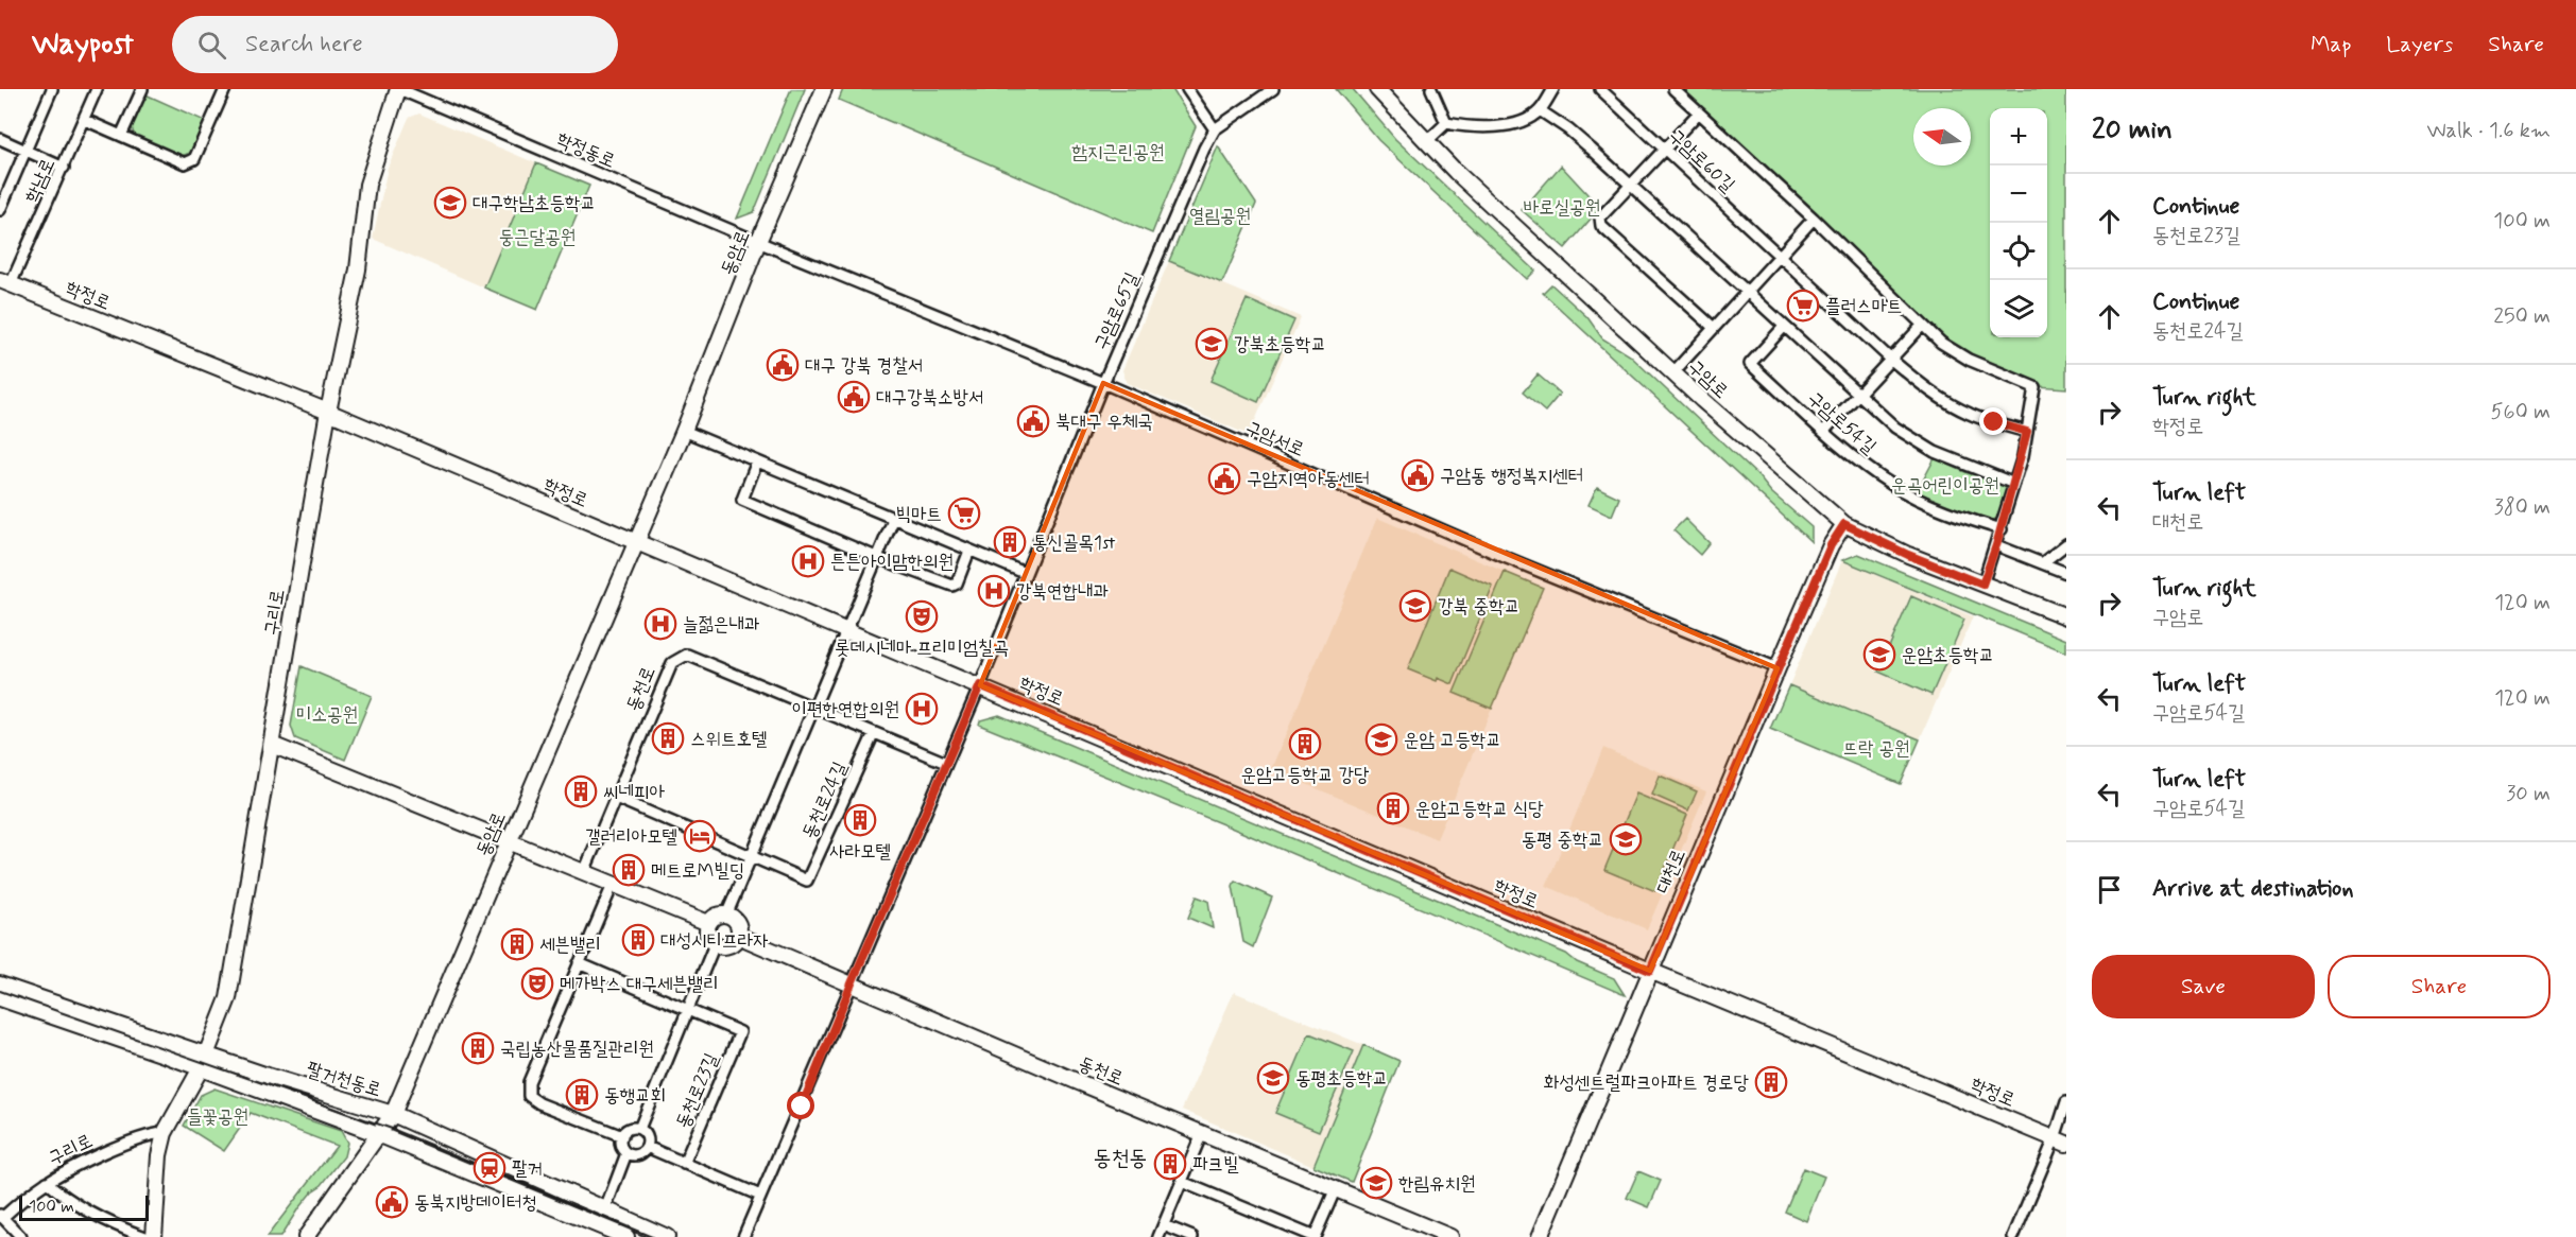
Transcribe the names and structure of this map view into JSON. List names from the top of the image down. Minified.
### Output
{"streets":{"main road":["동암로","학정로","구암로","구리로","동천로","대천로","팔거천동로"],"street":["학정동로","구암로60길","학남로","구암로65길","구암로54길","구암서로","동천로24길","동천로23길"]},"crossings":[["학정동로","동암로"],["학정동로","구암서로"],["학정동로","구리로"],["학남로","학정로"],["동암로","학정로"],["동암로","구암서로"],["동암로","팔거천동로"],["학정로","구암로65길"],["학정로","구리로"],["학정로","대천로"],["구암로65길","구암서로"],["구암로","대천로"],["구암서로","대천로"],["구리로","팔거천동로"]],"districts":["동천동"],"parks":["함지근린공원","바로실공원","열림공원","둥근달공원","운곡어린이공원","미소공원","뜨락 공원","들꽃공원"],"places":{"school or university":["대구학남초등학교","강북초등학교","강북 중학교","운암초등학교","운암 고등학교","동평 중학교","동평초등학교","한림유치원"],"supermarket":["플러스마트","빅마트"],"public building":["대구 강북 경찰서","대구강북소방서","북대구 우체국","구암동 행정복지센터","구암지역아동센터","동북지방데이터청"],"building":["통신골목1st","스위트호텔","운암고등학교 강당","씨네피아","운암고등학교 식당","사라모텔","메트로M빌딩","대성시티프라자","세븐밸리","국립농산물품질관리원","화성센트럴파크아파트 경로당","동행교회","파크빌"],"hospital":["튼튼아이맘한의원","강북연합내과","늘젊은내과","이편한연합의원"],"theatre":["롯데시네마 프리미엄칠곡","메가박스 대구세븐밸리"],"hotel":["갤러리아모텔"],"station":["팔거"]},"scale_bar":"100 m","north":"left","page":{"header":"Waypost","search":"Search here","nav":["Map","Layers","Share"],"heading":["20 min","Walk · 1.6 km"],"map_buttons":["+","−"],"list":[["Continue","동천로23길","100 m"],["Continue","동천로24길","250 m"],["Turn right","학정로","560 m"],["Turn left","대천로","380 m"],["Turn right","구암로","120 m"],["Turn left","구암로54길","120 m"],["Turn left","구암로54길","30 m"],"Arrive at destination"],"buttons":["Save","Share"],"scale":"100 m"}}
